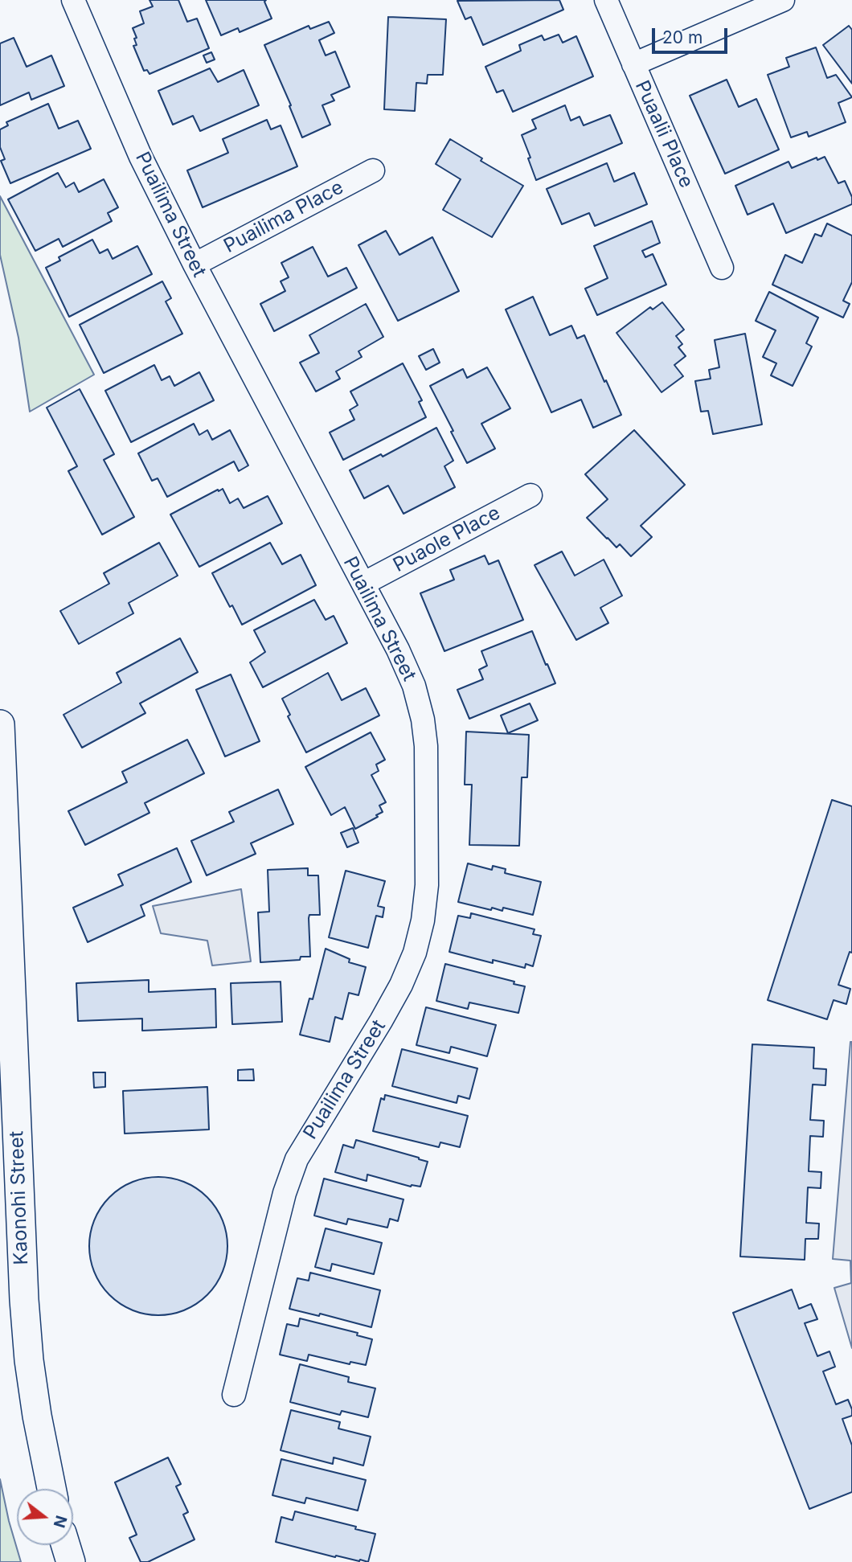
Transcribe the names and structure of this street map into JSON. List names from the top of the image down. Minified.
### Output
{"streets":{"street":["Puaalii Place","Puailima Street","Puailima Place","Puaole Place","Kaonohi Street"]},"crossings":[["Puailima Street","Puailima Place"],["Puailima Street","Puaole Place"]],"scale_bar":"20 m","north":"right"}
